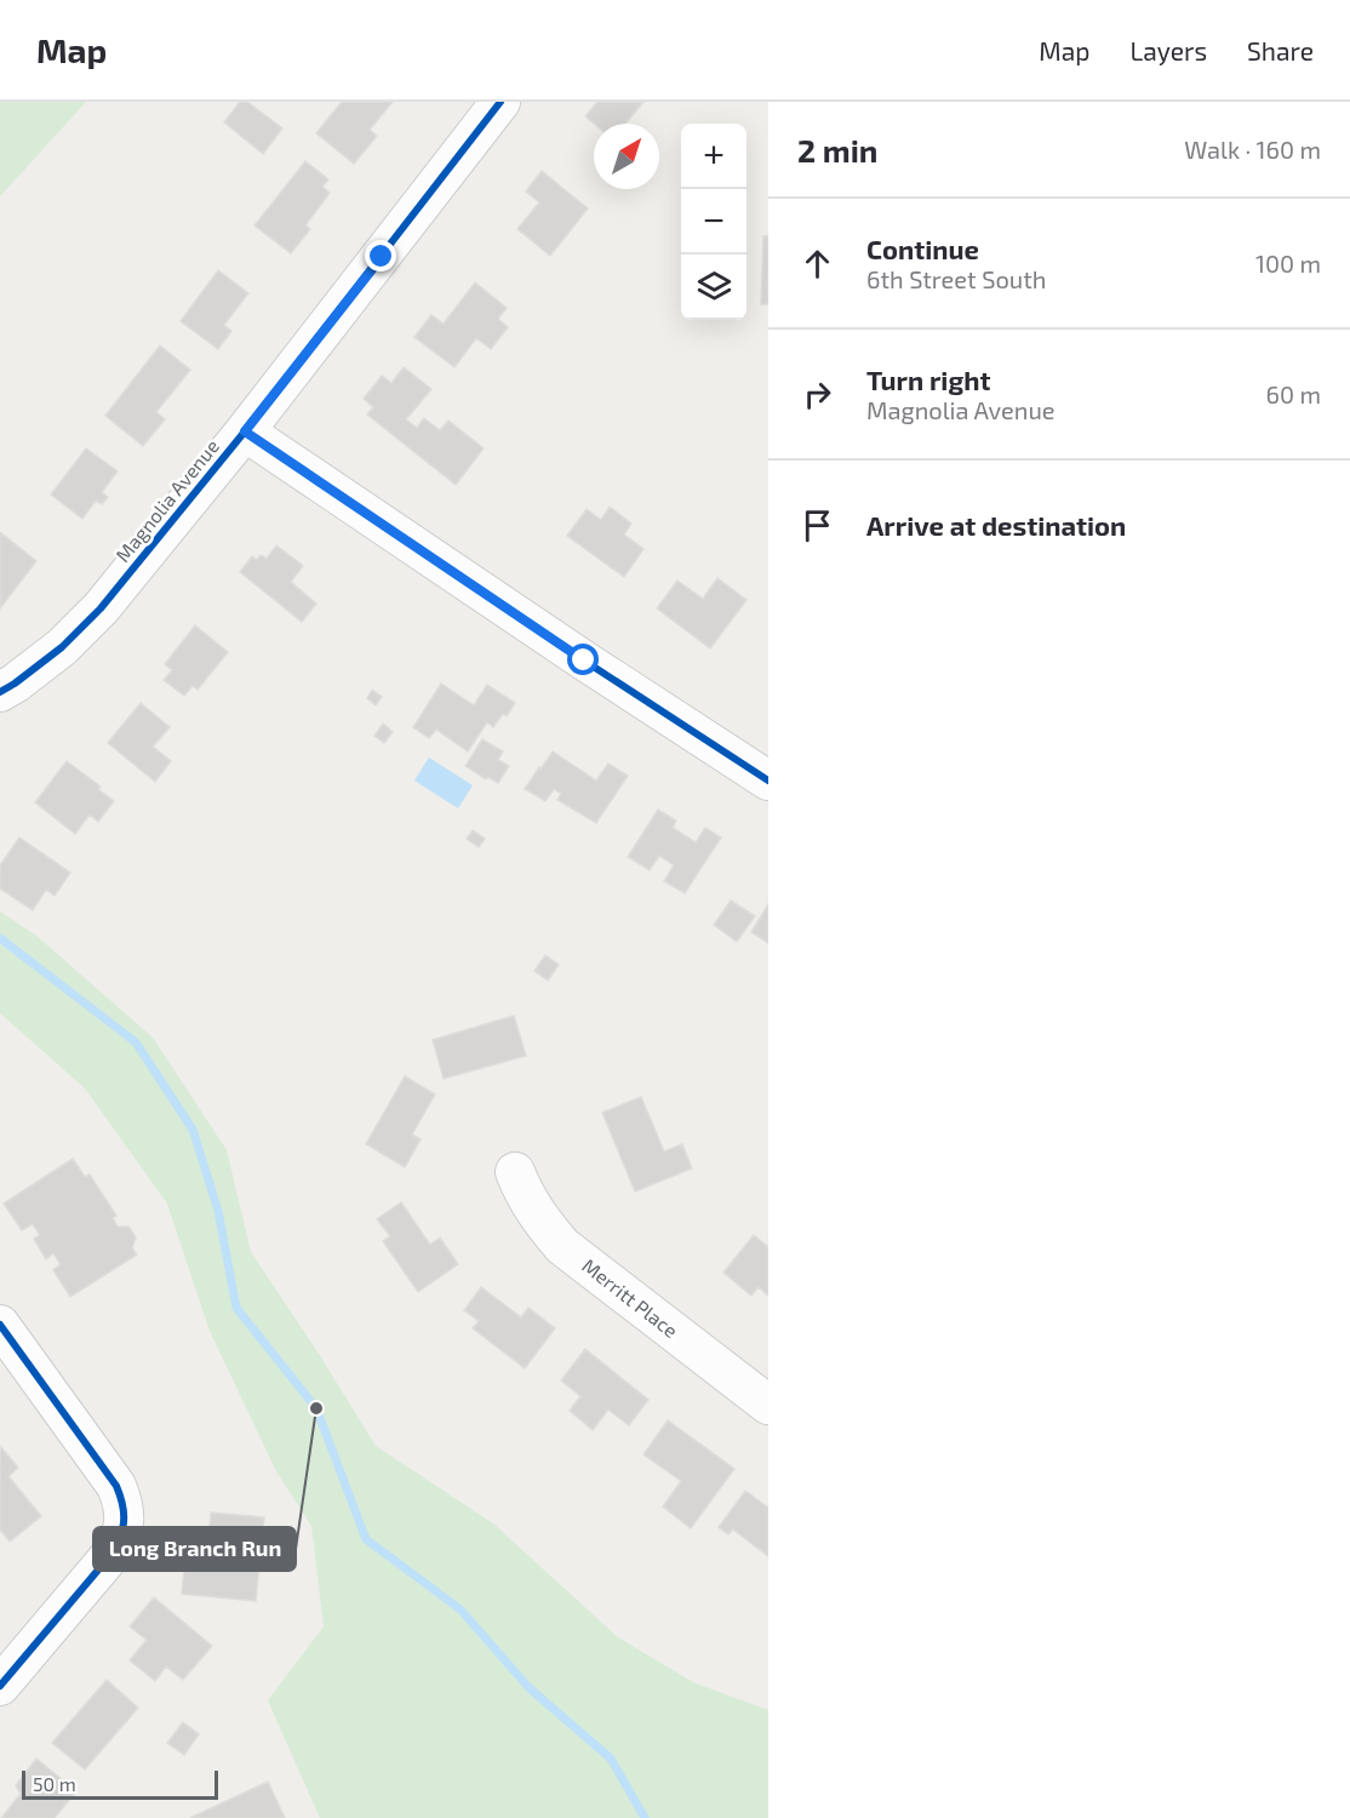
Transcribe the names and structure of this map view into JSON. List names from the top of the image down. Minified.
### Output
{"streets":{"street":["Magnolia Avenue","Merritt Place"]},"places":["Long Branch Run"],"scale_bar":"50 m","north":"top right","page":{"header":"Map","nav":["Map","Layers","Share"],"heading":["2 min","Walk · 160 m"],"map_buttons":["+","−"],"list":[["Continue","6th Street South","100 m"],["Turn right","Magnolia Avenue","60 m"],"Arrive at destination"],"scale":"50 m"}}
